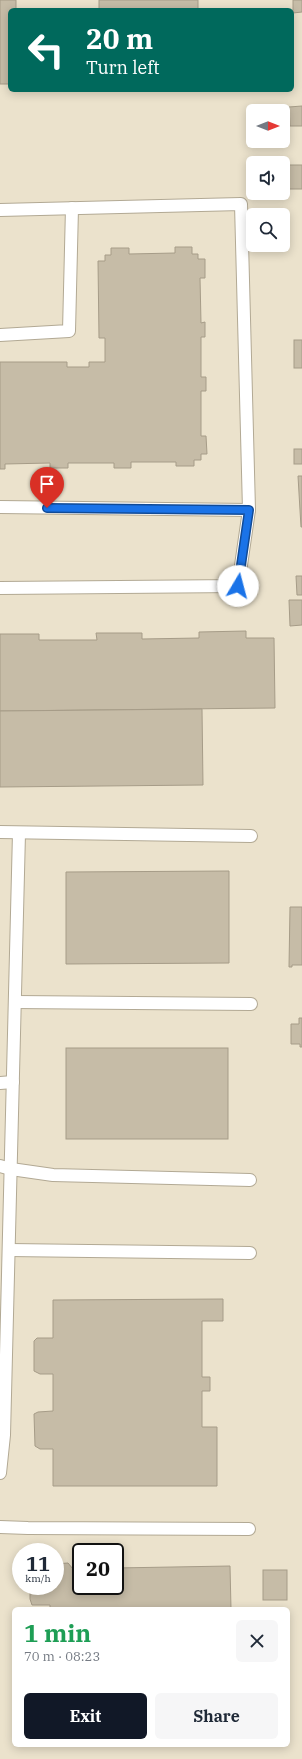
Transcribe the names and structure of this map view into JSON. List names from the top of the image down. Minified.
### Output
{"north":"right","page":{"turn":["20 m","Turn left"],"speed":"11 km/h","limit":"20","heading":["1 min","70 m · 08:23"],"buttons":["Exit","Share"]}}
